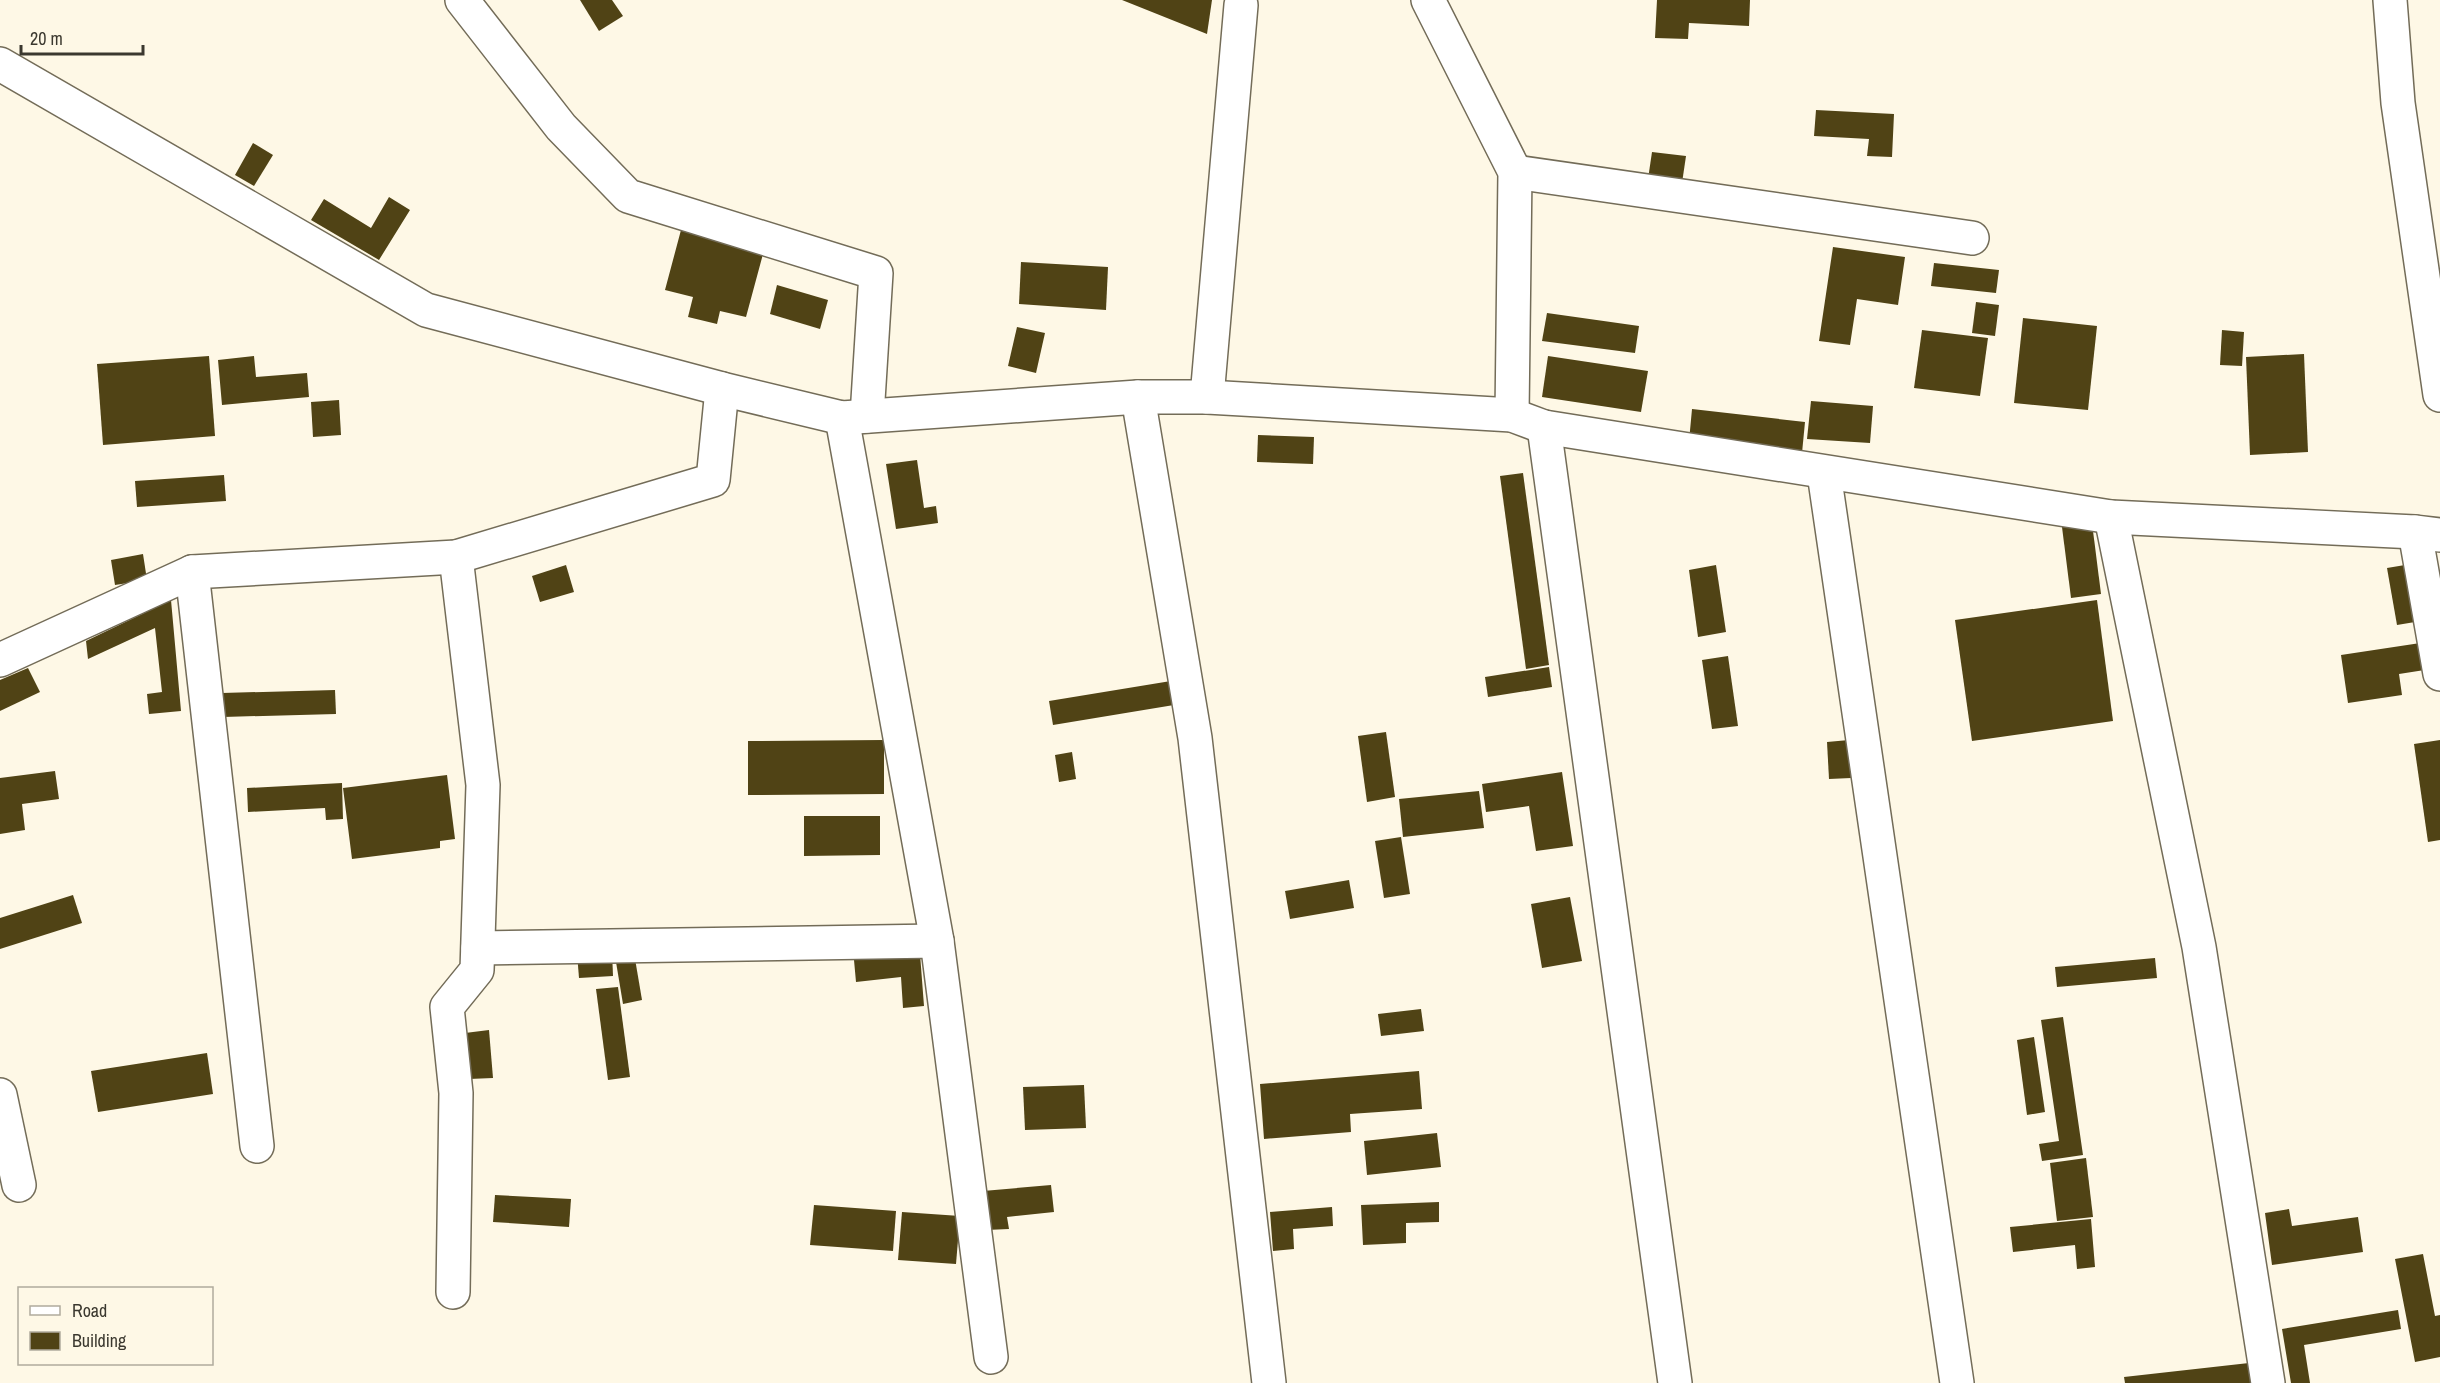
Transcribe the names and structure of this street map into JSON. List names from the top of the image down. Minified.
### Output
{"legend":["Road","Building"],"scale_bar":"20 m"}
